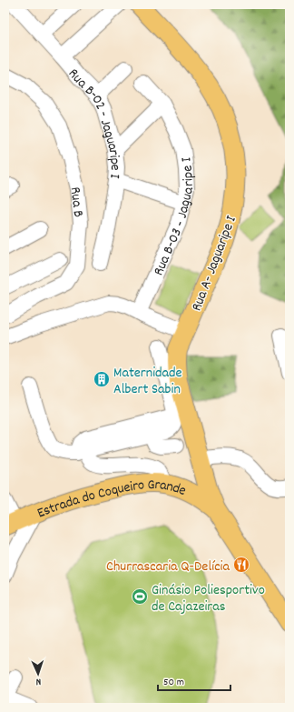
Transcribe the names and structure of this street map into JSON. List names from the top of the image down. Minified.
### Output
{"streets":{"main road":["Rua A- Jaguaripe I","Estrada do Coqueiro Grande"],"street":["Rua B-02 - Jaguaripe I","Rua B","Rua B-03 - Jaguaripe I"]},"crossings":[["Rua A- Jaguaripe I","Estrada do Coqueiro Grande"]],"places":{"building":["Maternidade Albert Sabin"],"restaurant":["Churrascaria Q-Delícia"],"sports":["Ginásio Poliesportivo de Cajazeiras"]},"scale_bar":"50 m","north":"bottom"}
